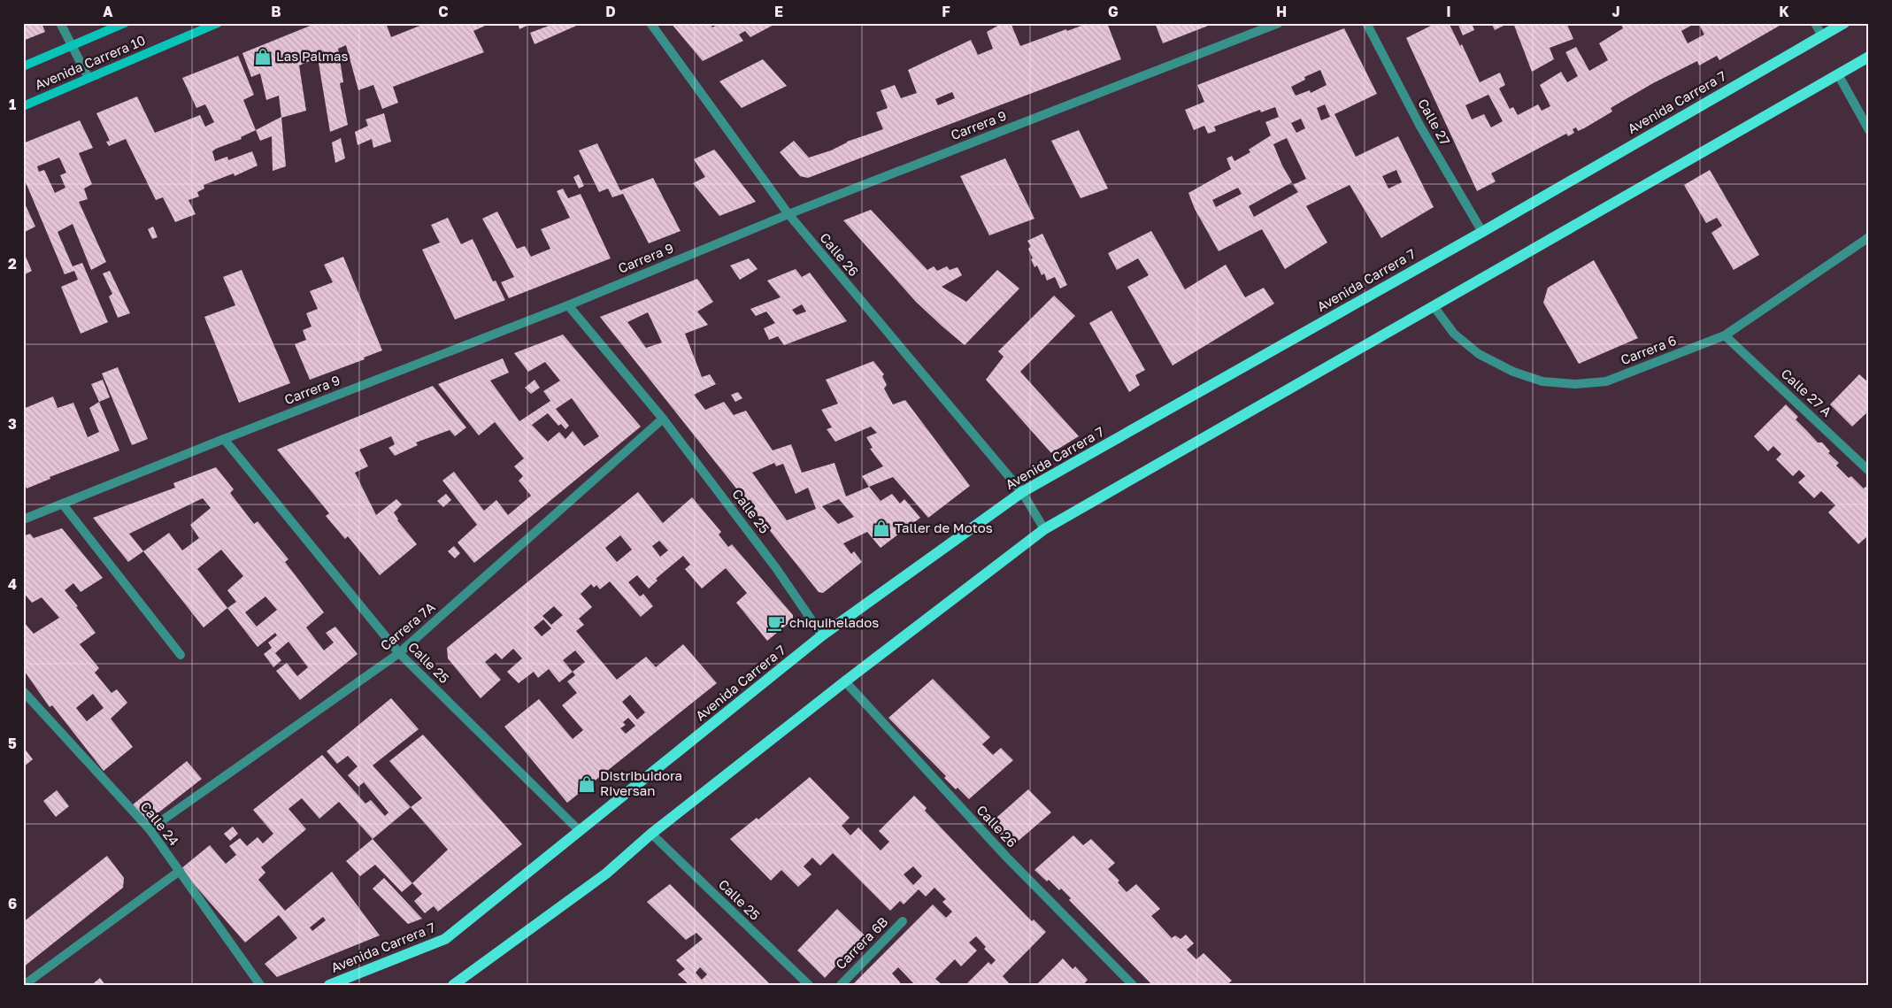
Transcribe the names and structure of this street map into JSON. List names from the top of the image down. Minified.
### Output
{"streets":{"main road":["Avenida Carrera 10","Avenida Carrera 7"],"street":["Calle 27","Carrera 9","Calle 26","Carrera 6","Calle 27 A","Calle 25","Carrera 7A","Calle 24","Carrera 6B"]},"crossings":[["Avenida Carrera 7","Calle 27"],["Avenida Carrera 7","Calle 26"],["Avenida Carrera 7","Calle 25"],["Carrera 9","Calle 26"],["Carrera 9","Calle 25"],["Carrera 6","Calle 27 A"],["Calle 25","Carrera 7A"],["Carrera 7A","Calle 24"]],"places":{"shop":["Las Palmas","Taller de Motos","Distribuidora Riversan"],"cafe":["chiquihelados"]},"grid":{"columns":["A","B","C","D","E","F","G","H","I","J","K"],"rows":["1","2","3","4","5","6"]}}
